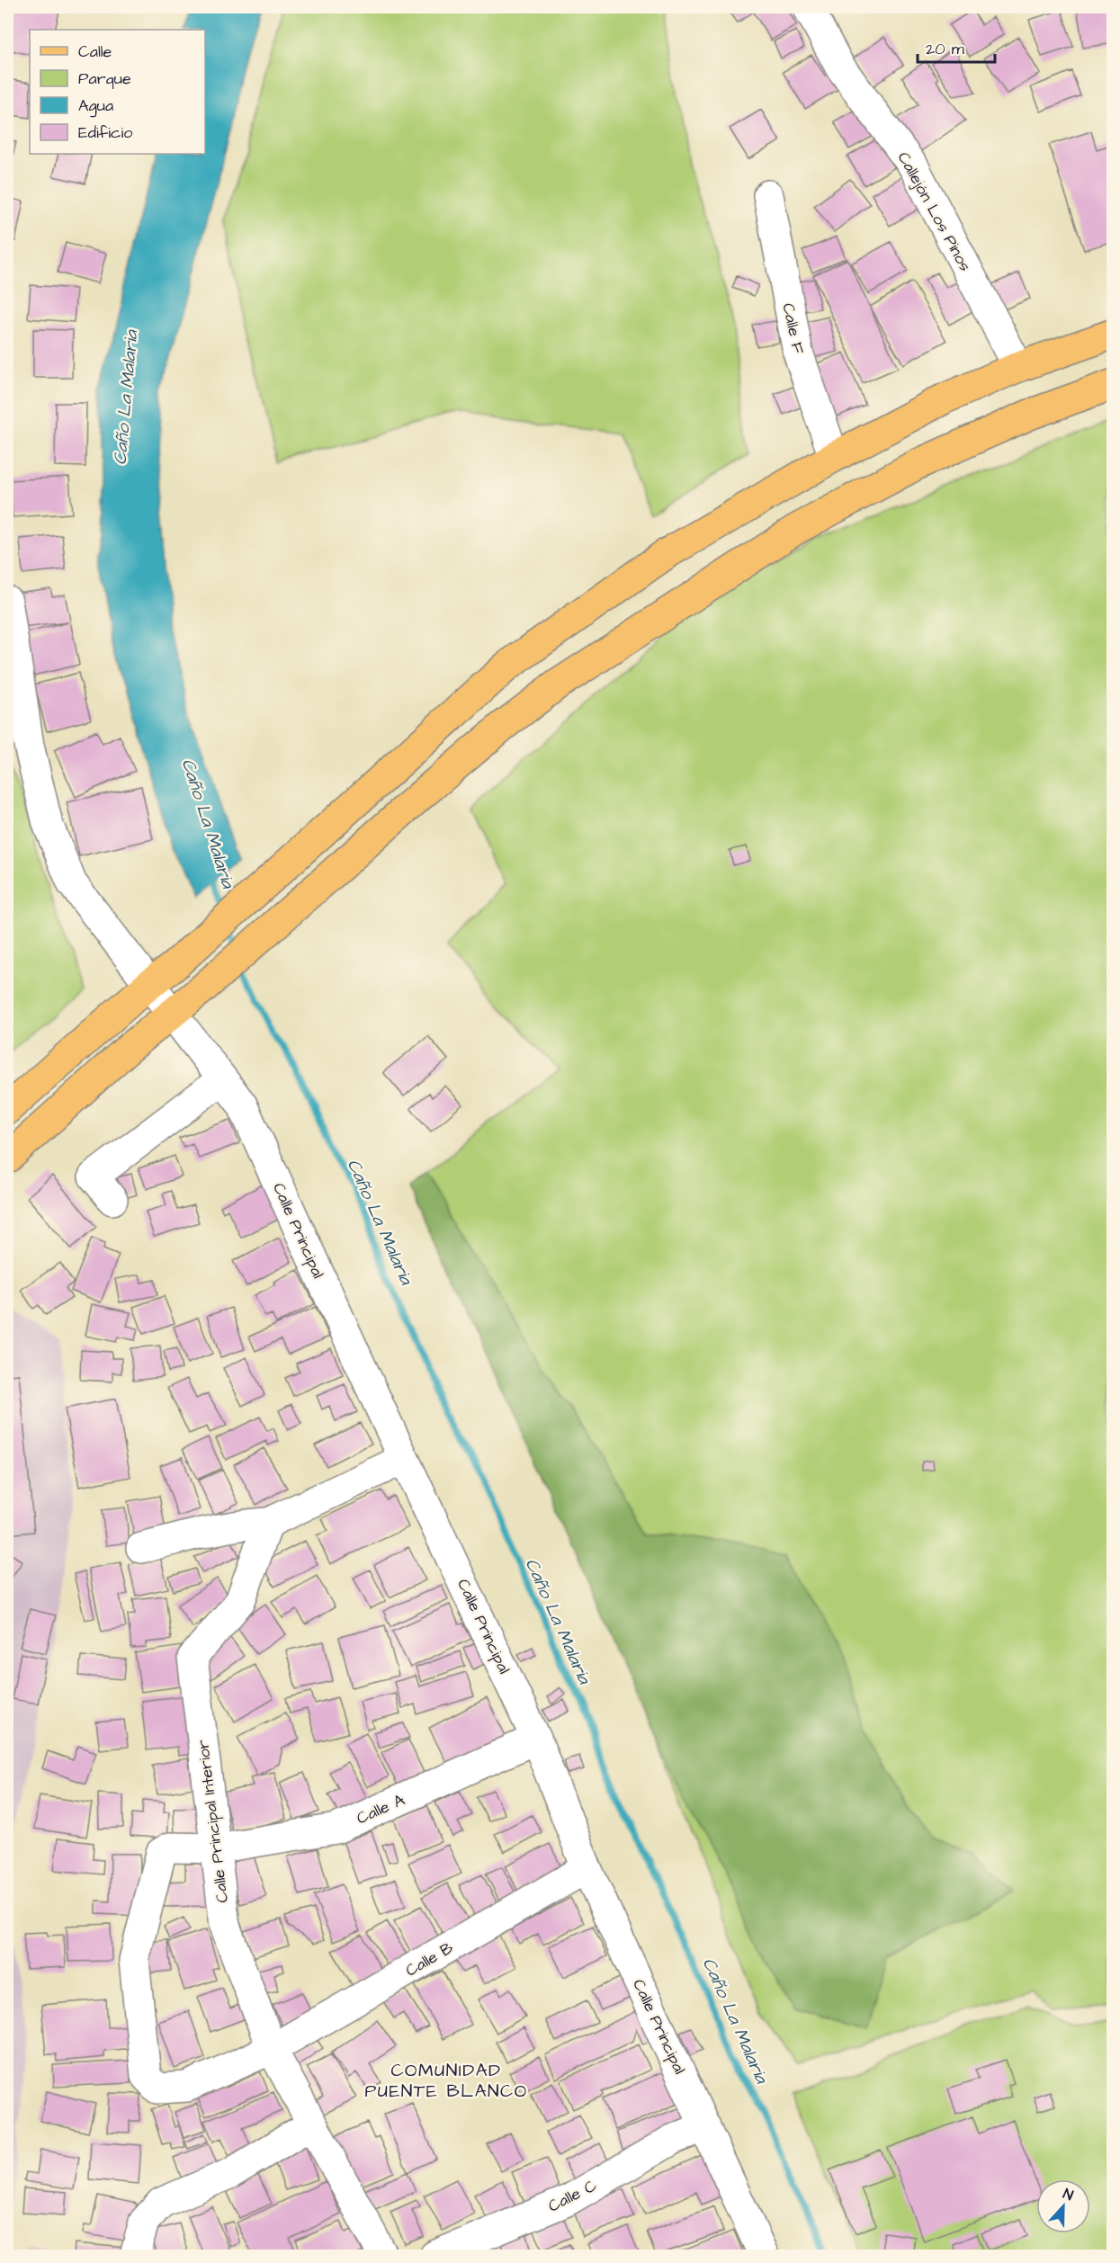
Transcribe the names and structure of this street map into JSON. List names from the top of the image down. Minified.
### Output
{"streets":{"street":["Callejón Los Pinos","Calle F","Calle Principal","Calle A","Calle Principal Interior","Calle B","Calle C"]},"crossings":[["Calle Principal","Calle A"],["Calle Principal","Calle B"],["Calle Principal","Calle C"],["Calle A","Calle Principal Interior"],["Calle A","Calle B"],["Calle Principal Interior","Calle B"]],"districts":["COMUNIDAD PUENTE BLANCO"],"water":["Caño La Malaria"],"legend":["Calle","Parque","Agua","Edificio"],"scale_bar":"20 m","north":"top"}
